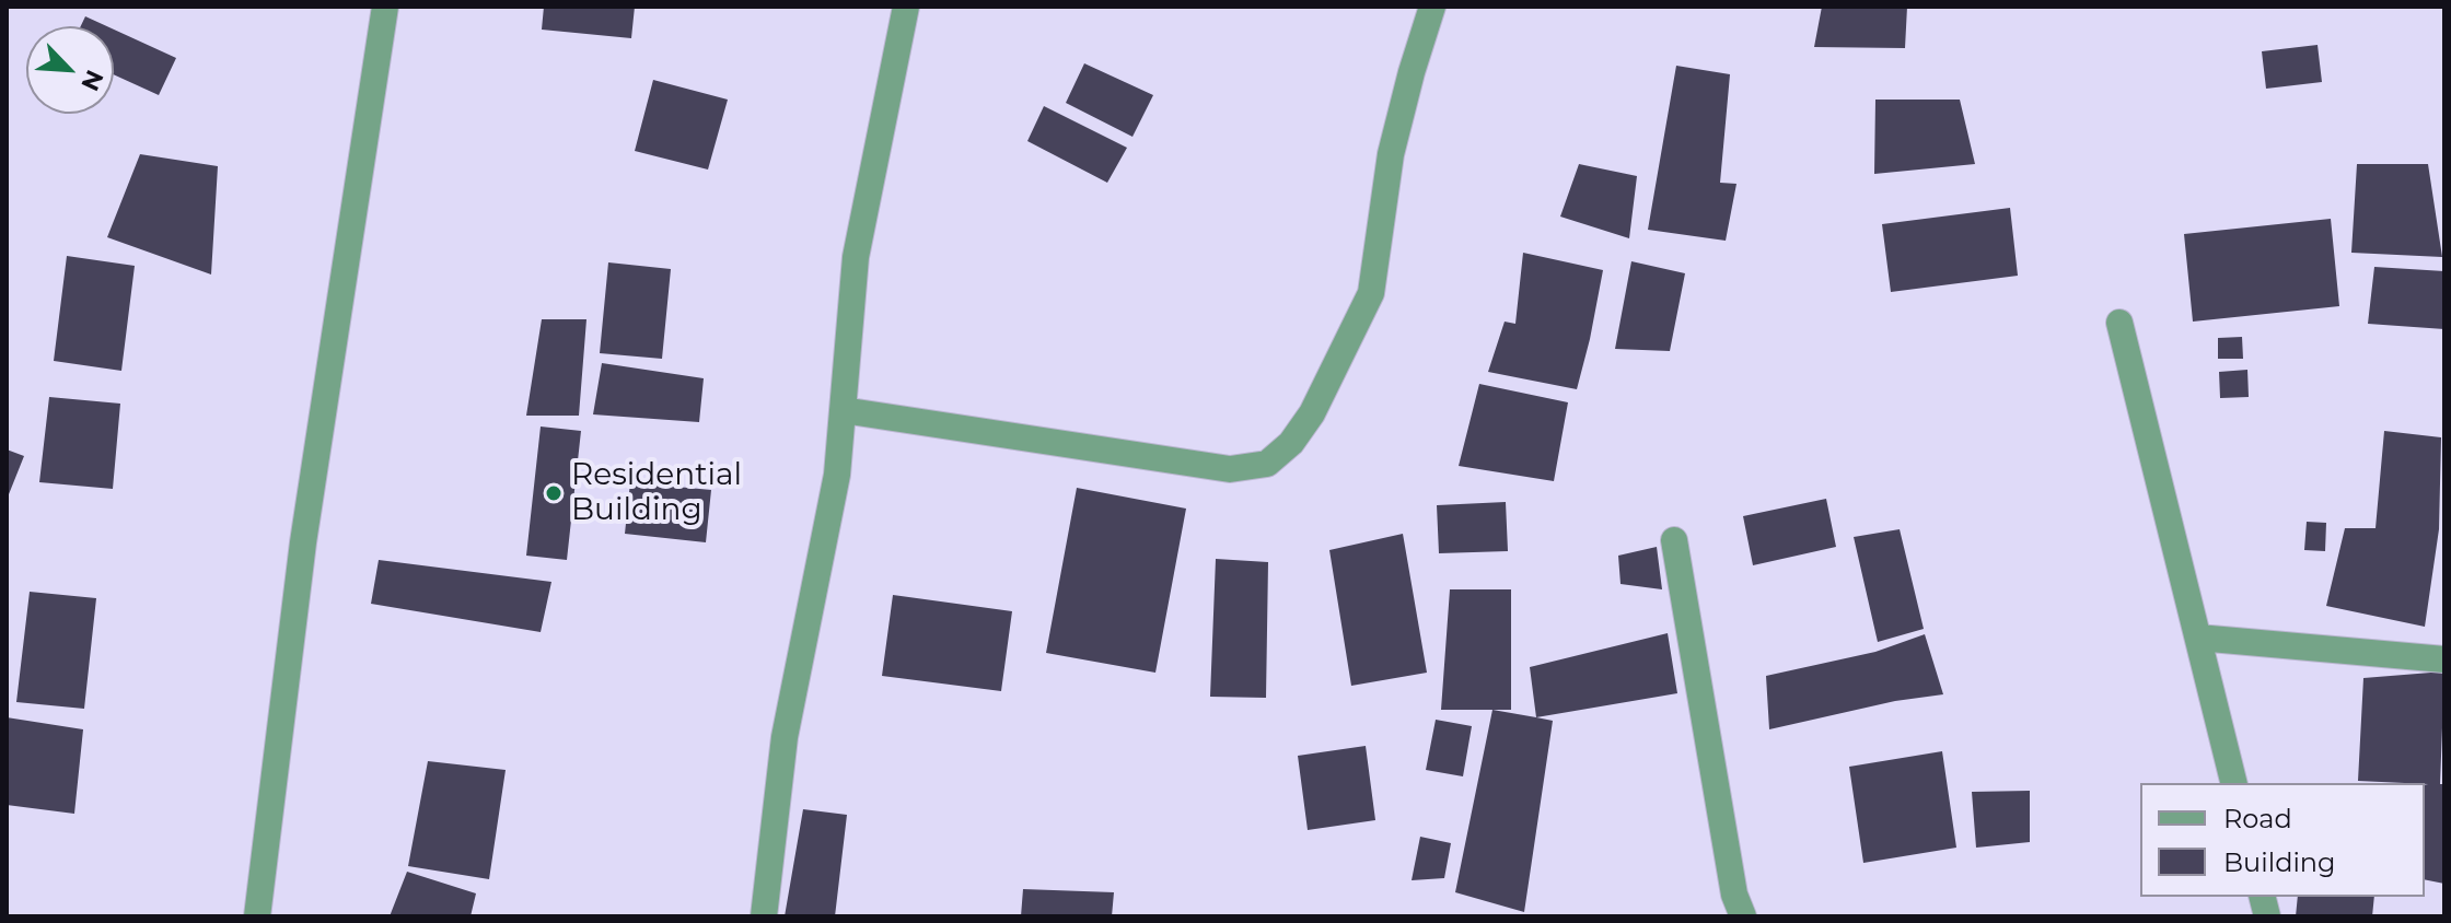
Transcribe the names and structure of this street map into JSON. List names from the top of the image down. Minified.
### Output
{"places":["Residential Building"],"legend":["Road","Building"],"north":"bottom right"}
